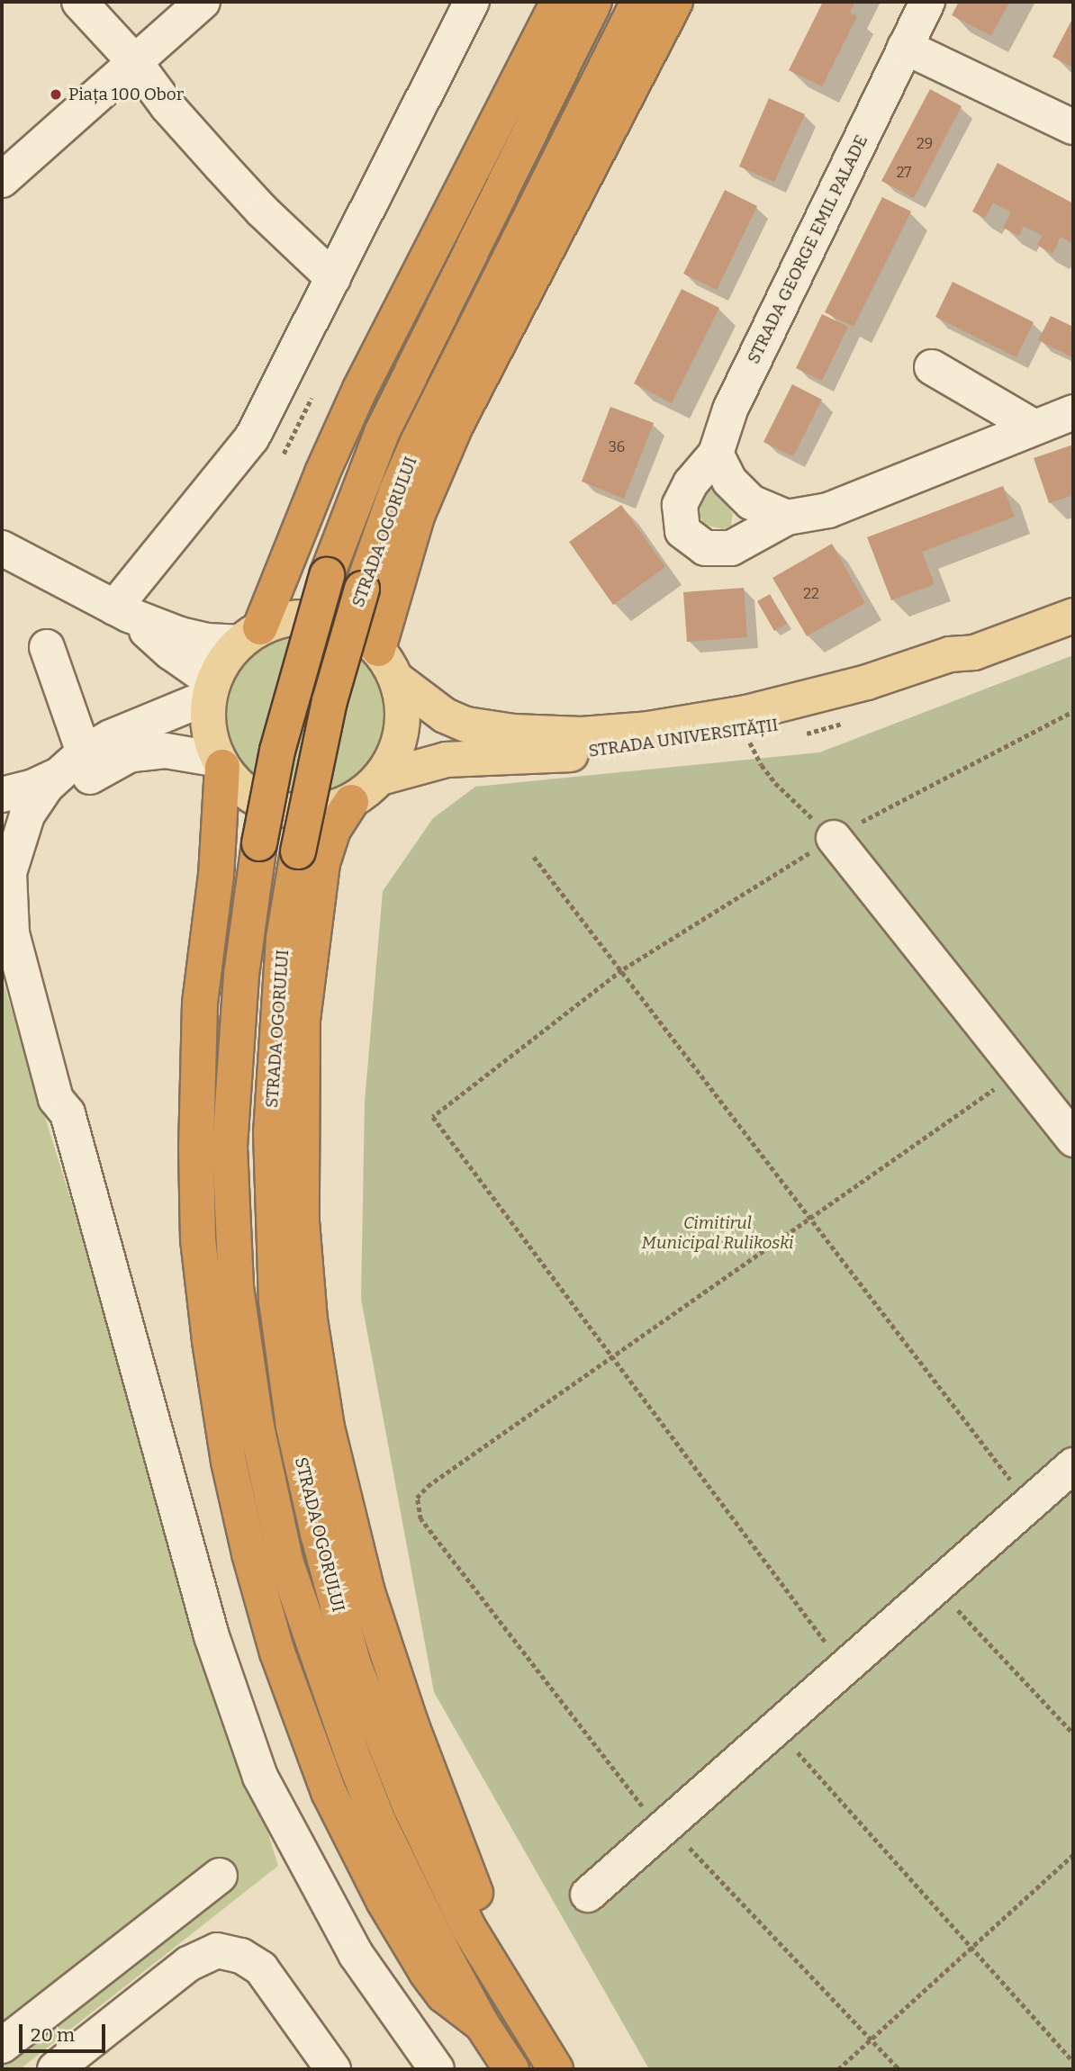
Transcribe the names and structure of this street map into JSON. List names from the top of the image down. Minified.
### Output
{"streets":{"highway":["STRADA OGORULUI"],"main road":["STRADA UNIVERSITĂȚII"],"street":["STRADA GEORGE EMIL PALADE"]},"parks":["Cimitirul Municipal Rulikoski"],"places":["Piața 100 Obor"],"house_numbers":["29","27","36","22"],"scale_bar":"20 m"}
